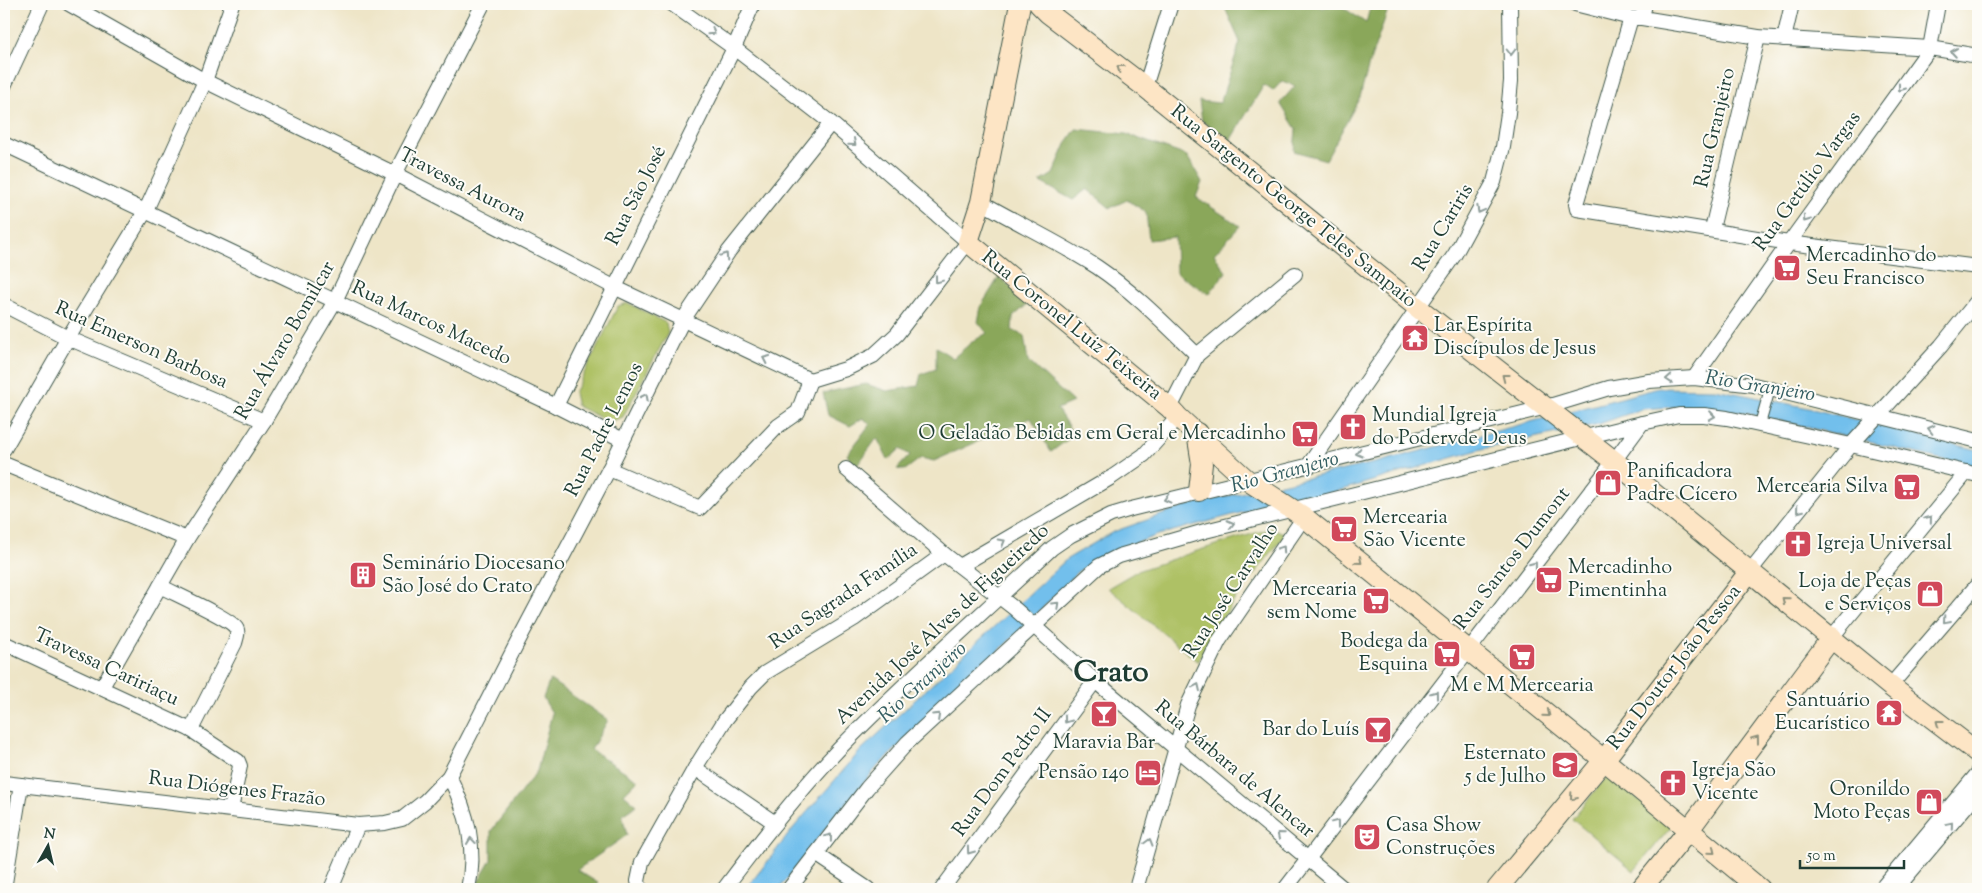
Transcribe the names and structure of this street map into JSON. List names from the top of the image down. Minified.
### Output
{"streets":{"main road":["Rua Sargento George Teles Sampaio","Rua Coronel Luiz Teixeira","Rua Doutor João Pessoa"],"street":["Rua Granjeiro","Rua Getúlio Vargas","Travessa Aurora","Rua São José","Rua Cariris","Rua Marcos Macedo","Rua Álvaro Bomilcar","Rua Emerson Barbosa","Rua Padre Lemos","Rua Santos Dumont","Rua José Carvalho","Rua Sagrada Família","Avenida José Alves de Figueiredo","Travessa Caririaçu","Rua Bárbara de Alencar","Rua Dom Pedro II","Rua Diógenes Frazão"]},"crossings":[["Rua Getúlio Vargas","Avenida José Alves de Figueiredo"],["Travessa Aurora","Rua São José"],["Travessa Aurora","Rua Álvaro Bomilcar"],["Travessa Aurora","Rua Padre Lemos"],["Rua São José","Rua Marcos Macedo"],["Rua São José","Rua Coronel Luiz Teixeira"],["Rua Sargento George Teles Sampaio","Rua Cariris"],["Rua Sargento George Teles Sampaio","Rua Santos Dumont"],["Rua Sargento George Teles Sampaio","Avenida José Alves de Figueiredo"],["Rua Sargento George Teles Sampaio","Rua Doutor João Pessoa"],["Rua Cariris","Avenida José Alves de Figueiredo"],["Rua Marcos Macedo","Rua Álvaro Bomilcar"],["Rua Marcos Macedo","Rua Padre Lemos"],["Rua Coronel Luiz Teixeira","Rua Padre Lemos"],["Rua Coronel Luiz Teixeira","Rua Santos Dumont"],["Rua Coronel Luiz Teixeira","Rua José Carvalho"],["Rua Coronel Luiz Teixeira","Avenida José Alves de Figueiredo"],["Rua Coronel Luiz Teixeira","Rua Doutor João Pessoa"],["Rua Álvaro Bomilcar","Rua Emerson Barbosa"],["Rua Álvaro Bomilcar","Travessa Caririaçu"],["Rua Padre Lemos","Rua Diógenes Frazão"],["Rua Santos Dumont","Rua Bárbara de Alencar"],["Rua José Carvalho","Rua Bárbara de Alencar"],["Rua Sagrada Família","Rua Bárbara de Alencar"],["Avenida José Alves de Figueiredo","Rua Doutor João Pessoa"],["Avenida José Alves de Figueiredo","Rua Bárbara de Alencar"],["Travessa Caririaçu","Rua Diógenes Frazão"],["Rua Bárbara de Alencar","Rua Dom Pedro II"]],"one_way":["Rua Getúlio Vargas","Rua Sargento George Teles Sampaio","Rua Cariris","Rua Coronel Luiz Teixeira","Rua Padre Lemos","Rua Santos Dumont","Rua José Carvalho"],"districts":["Crato"],"water":["Rio Granjeiro"],"places":{"supermarket":["Mercadinho do Seu Francisco","O Geladão Bebidas em Geral e Mercadinho","Mercearia Silva","Mercearia São Vicente","Mercadinho Pimentinha","Mercearia sem Nome","Bodega da Esquina","M e M Mercearia"],"temple":["Lar Espírita Discípulos de Jesus","Santuário Eucarístico"],"church":["Mundial Igreja do Podervde Deus","Igreja Universal","Igreja São Vicente"],"shop":["Panificadora Padre Cícero","Loja de Peças e Serviços","Oronildo Moto Peças"],"building":["Seminário Diocesano São José do Crato"],"bar":["Maravia Bar","Bar do Luís"],"school or university":["Esternato 5 de Julho"],"hotel":["Pensão 140"],"theatre":["Casa Show Construções"]},"scale_bar":"50 m","north":"top"}
